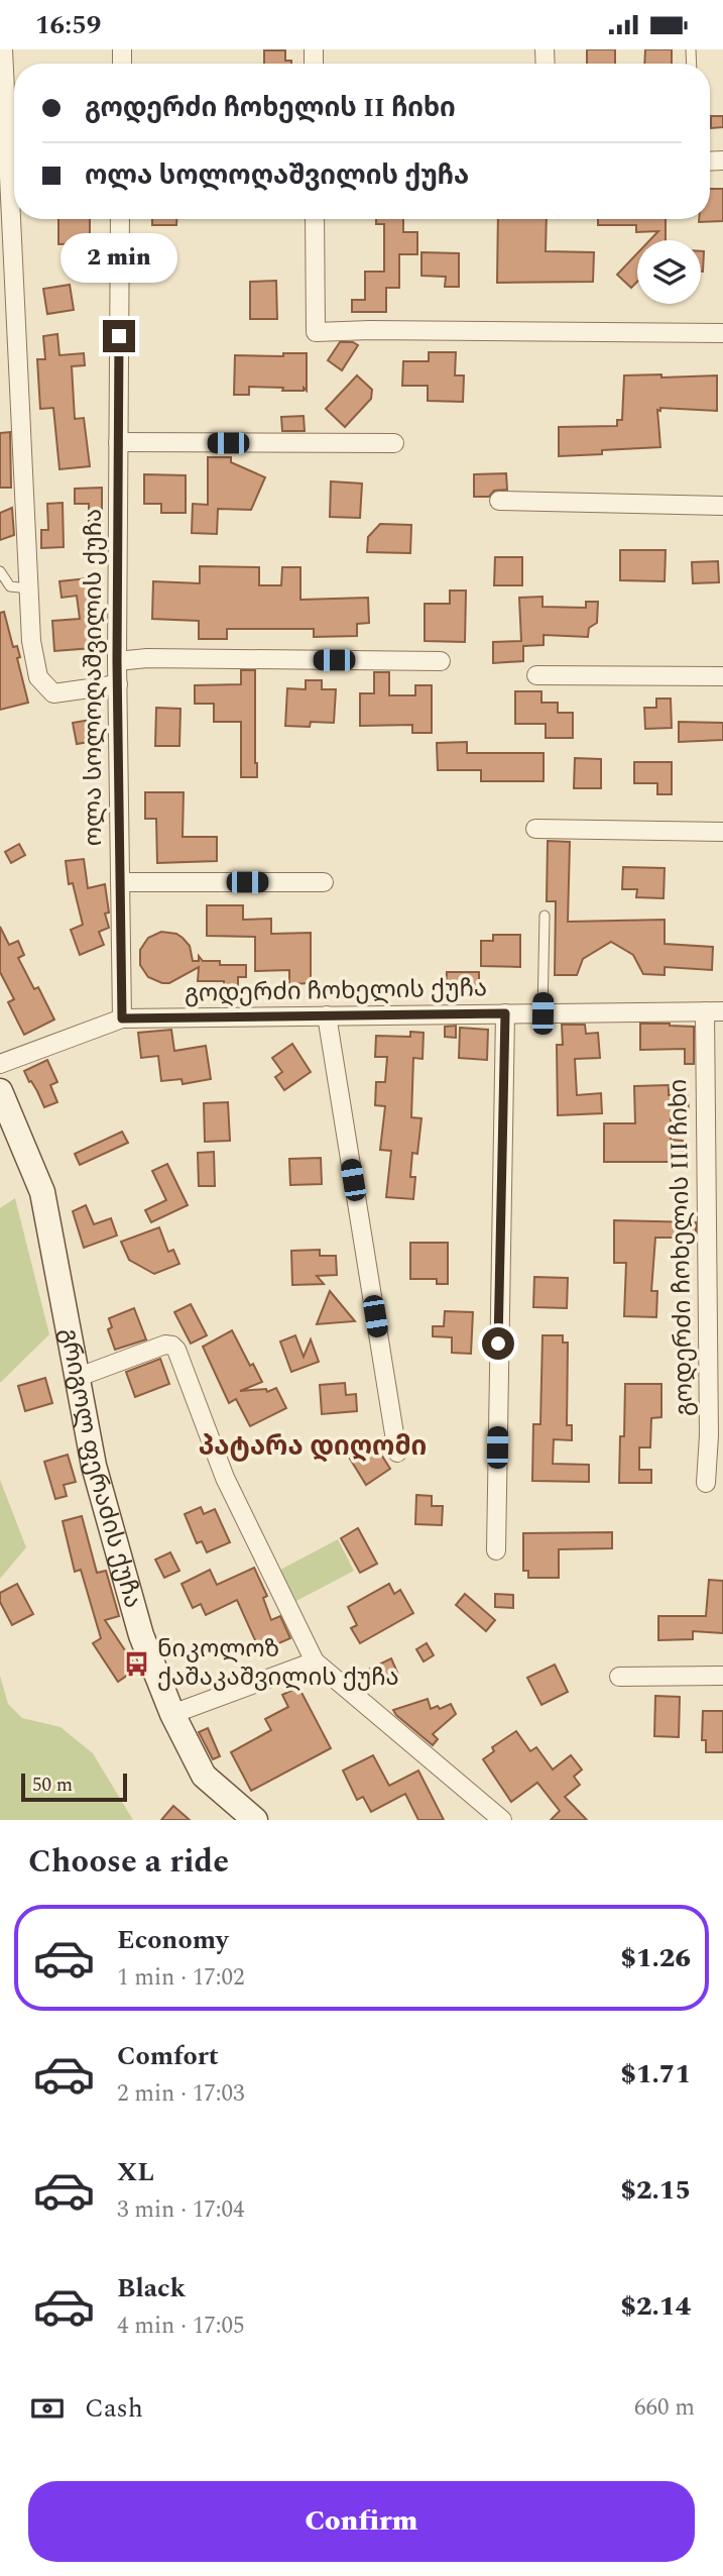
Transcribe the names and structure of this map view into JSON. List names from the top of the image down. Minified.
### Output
{"streets":{"street":["ოლა სოლოღაშვილის ქუჩა","გოდერძი ჩოხელის ქუჩა","გოდერძი ჩოხელის III ჩიხი","გრიგოლ ფერაძის ქუჩა"]},"crossings":[["ოლა სოლოღაშვილის ქუჩა","გოდერძი ჩოხელის ქუჩა"],["გოდერძი ჩოხელის ქუჩა","გოდერძი ჩოხელის III ჩიხი"]],"districts":["პატარა დიღომი"],"places":{"bus stop":["ნიკოლოზ ქაშაკაშვილის ქუჩა"]},"scale_bar":"50 m","page":{"status":"16:59","banner":["გოდერძი ჩოხელის II ჩიხი","ოლა სოლოღაშვილის ქუჩა"],"bubble":"2 min","scale":"50 m","heading":"Choose a ride","list":[{"name":"Economy","note":"1 min · 17:02","value":"$1.26"},{"name":"Comfort","note":"2 min · 17:03","value":"$1.71"},{"name":"XL","note":"3 min · 17:04","value":"$2.15"},{"name":"Black","note":"4 min · 17:05","value":"$2.14"}],"pay":["Cash","660 m"],"buttons":"Confirm"}}
